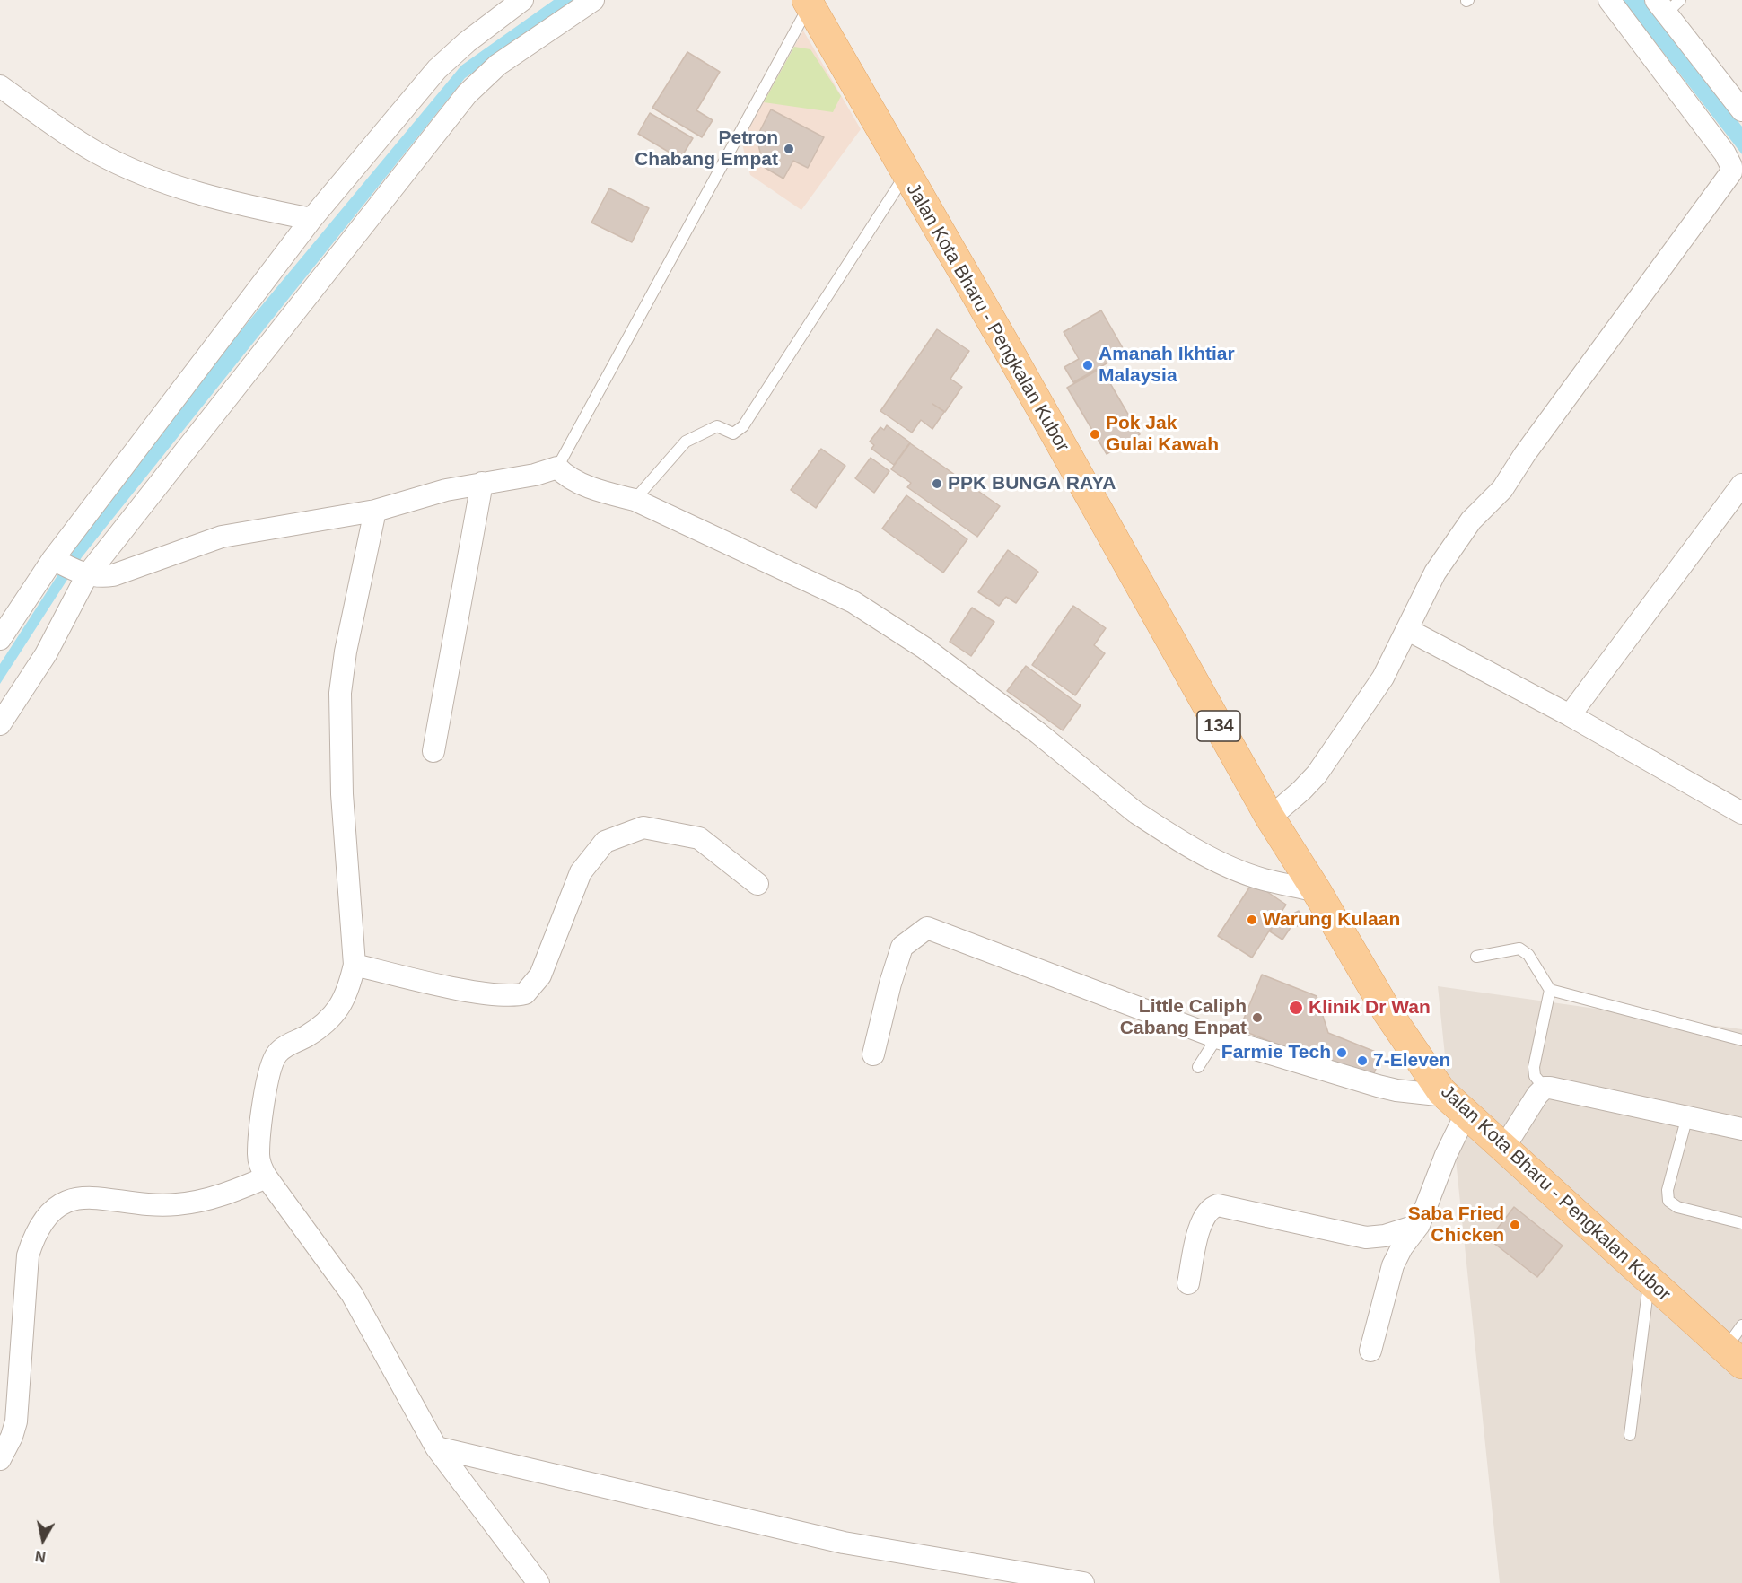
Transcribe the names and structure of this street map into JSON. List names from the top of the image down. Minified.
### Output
{"streets":{"main road":["Jalan Kota Bharu - Pengkalan Kubor","134"]},"places":["Petron Chabang Empat","Amanah Ikhtiar Malaysia","Pok Jak Gulai Kawah","PPK BUNGA RAYA","Warung Kulaan","Klinik Dr Wan","Little Caliph Cabang Enpat","Farmie Tech","7-Eleven","Saba Fried Chicken"],"north":"bottom"}
